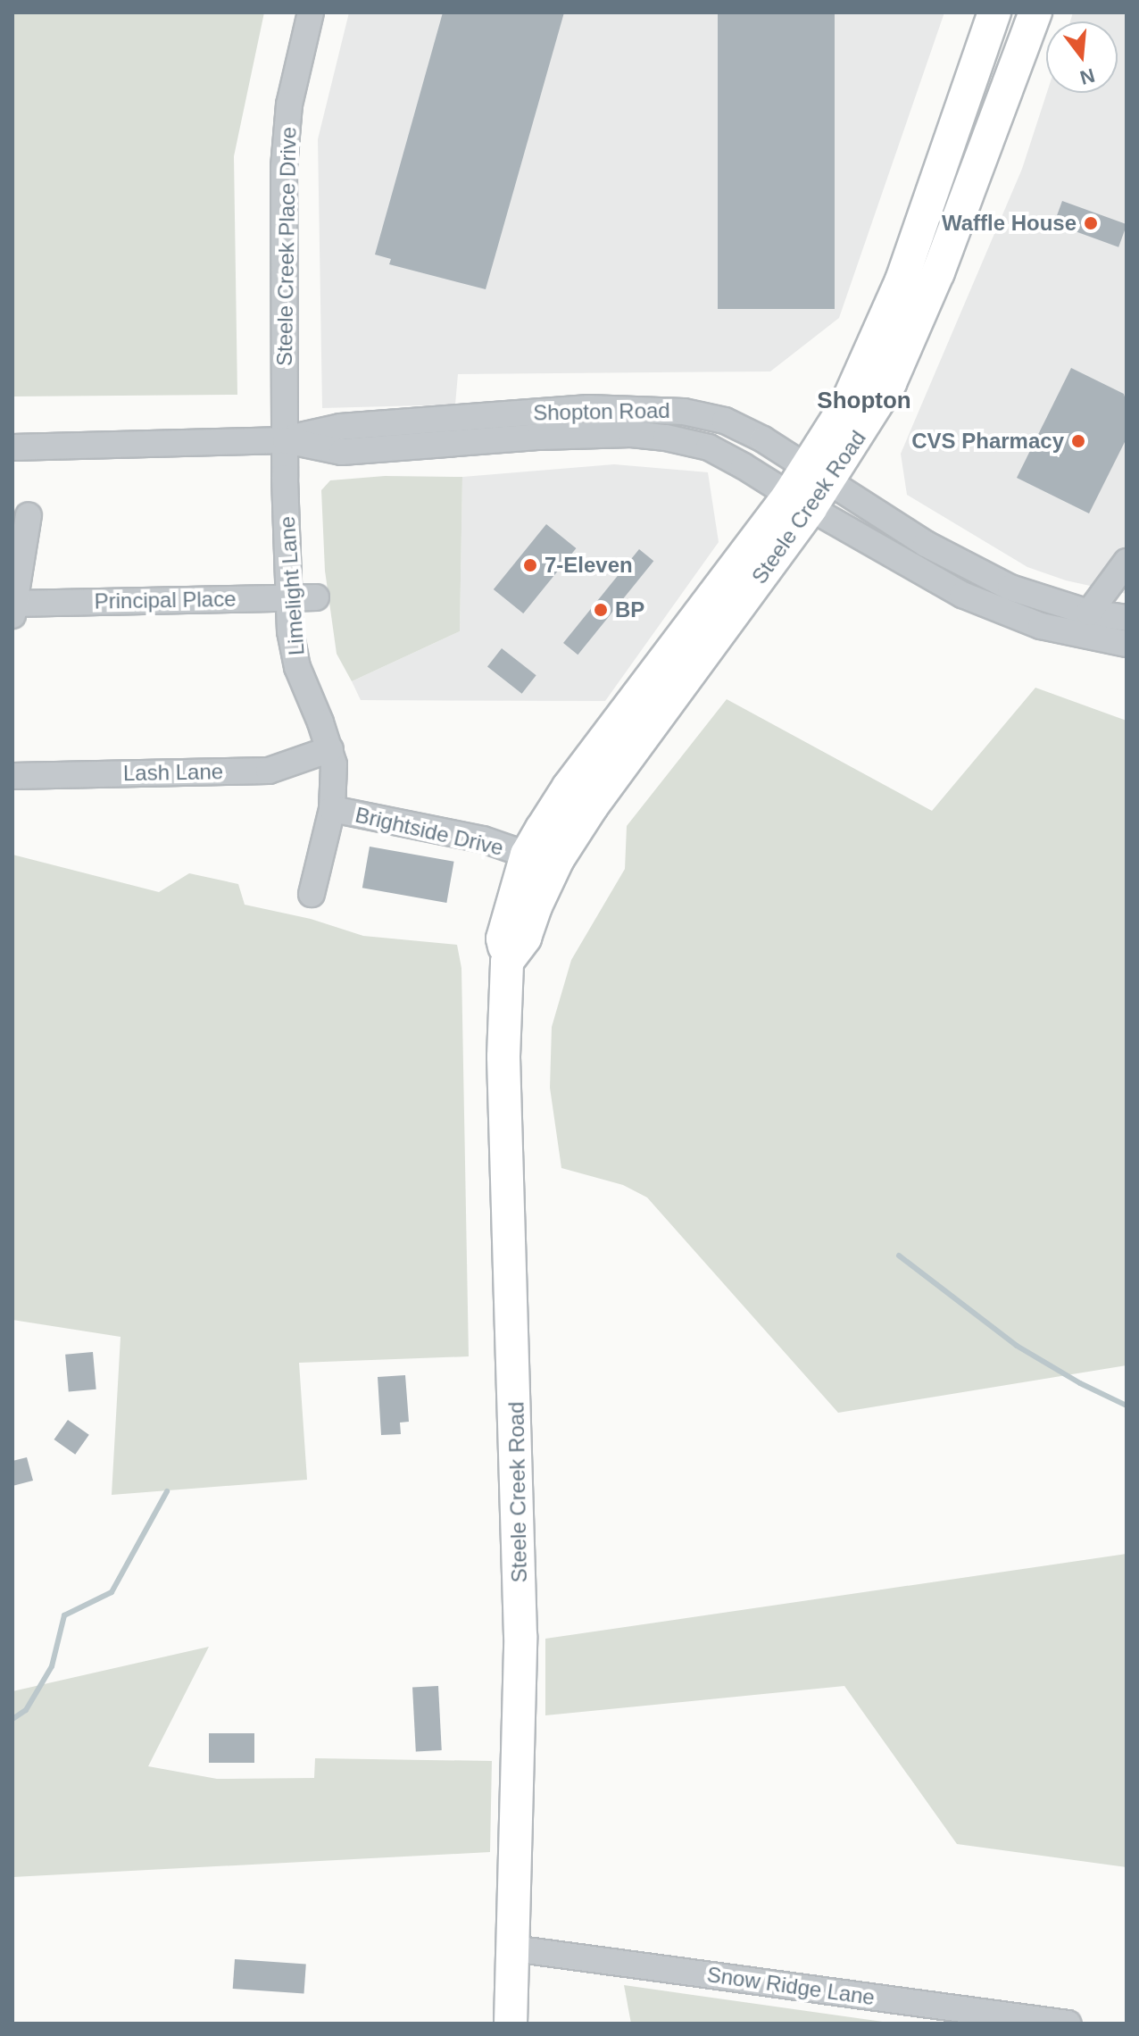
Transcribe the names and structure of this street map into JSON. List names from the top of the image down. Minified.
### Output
{"streets":{"main road":["Steele Creek Road"],"street":["Steele Creek Place Drive","Shopton Road","Limelight Lane","Principal Place","Lash Lane","Brightside Drive","Snow Ridge Lane"]},"crossings":[["Steele Creek Place Drive","Shopton Road"],["Steele Creek Place Drive","Limelight Lane"],["Shopton Road","Steele Creek Road"],["Shopton Road","Limelight Lane"],["Steele Creek Road","Brightside Drive"],["Steele Creek Road","Snow Ridge Lane"],["Limelight Lane","Principal Place"],["Limelight Lane","Lash Lane"],["Limelight Lane","Brightside Drive"]],"districts":["Shopton"],"places":["Waffle House","CVS Pharmacy","7-Eleven","BP"],"north":"bottom"}
